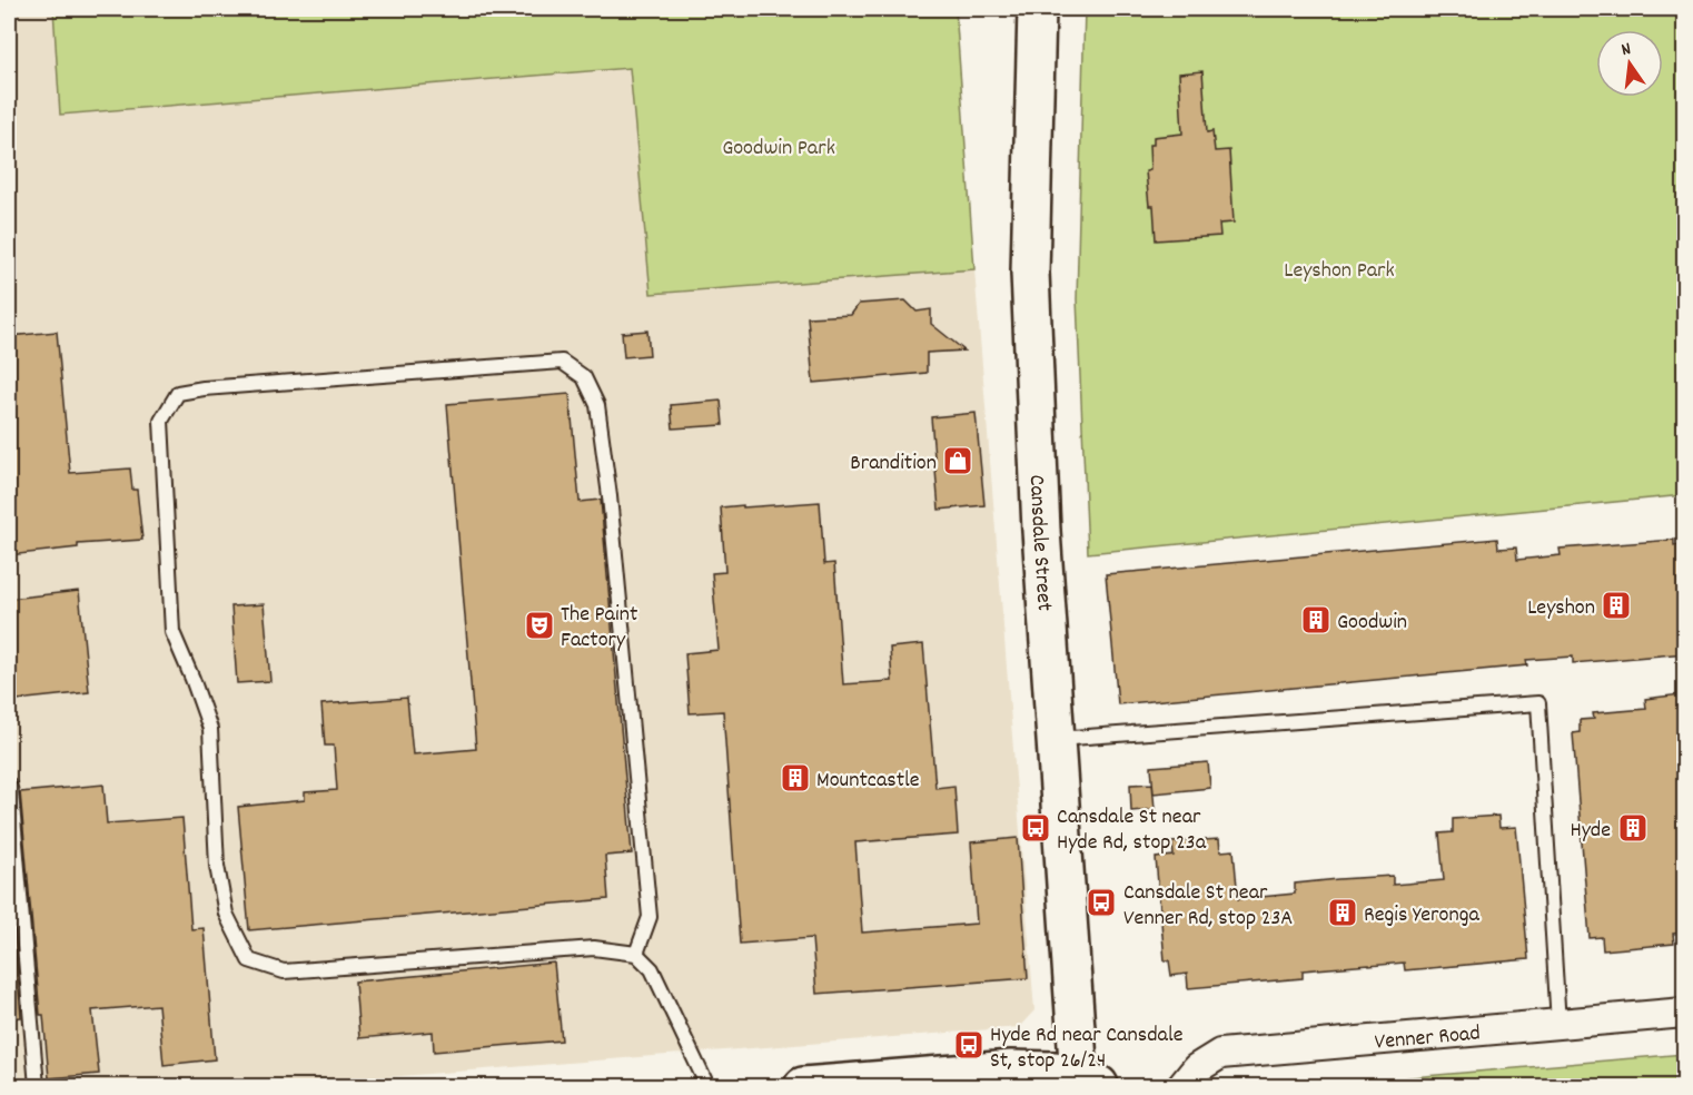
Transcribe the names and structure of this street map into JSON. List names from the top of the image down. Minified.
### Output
{"streets":{"street":["Cansdale Street","Venner Road"]},"parks":["Goodwin Park","Leyshon Park"],"places":{"shop":["Brandition"],"building":["Leyshon","Goodwin","Mountcastle","Hyde","Regis Yeronga"],"theatre":["The Paint Factory"],"bus stop":["Cansdale St near Hyde Rd, stop 23a","Cansdale St near Venner Rd, stop 23A","Hyde Rd near Cansdale St, stop 26/24"]},"north":"top"}
